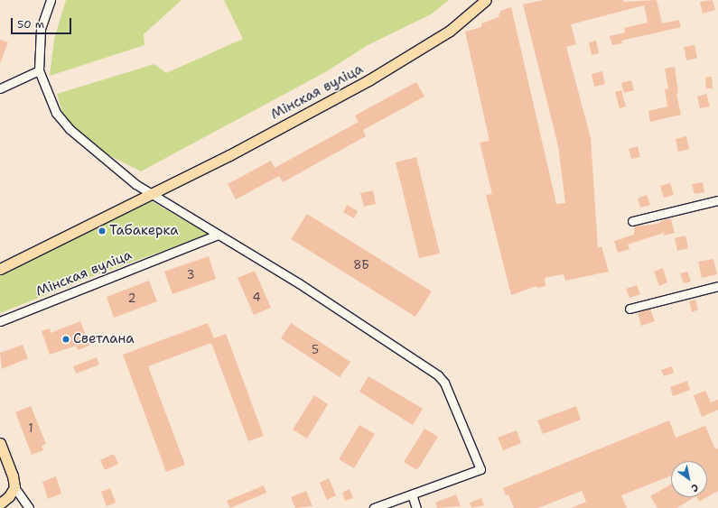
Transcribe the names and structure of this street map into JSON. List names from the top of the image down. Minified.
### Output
{"streets":{"main road":["Мінская вуліца"]},"places":["Табакерка","Светлана"],"house_numbers":["8Б","3","4","2","5","1"],"scale_bar":"50 m","north":"bottom right"}
